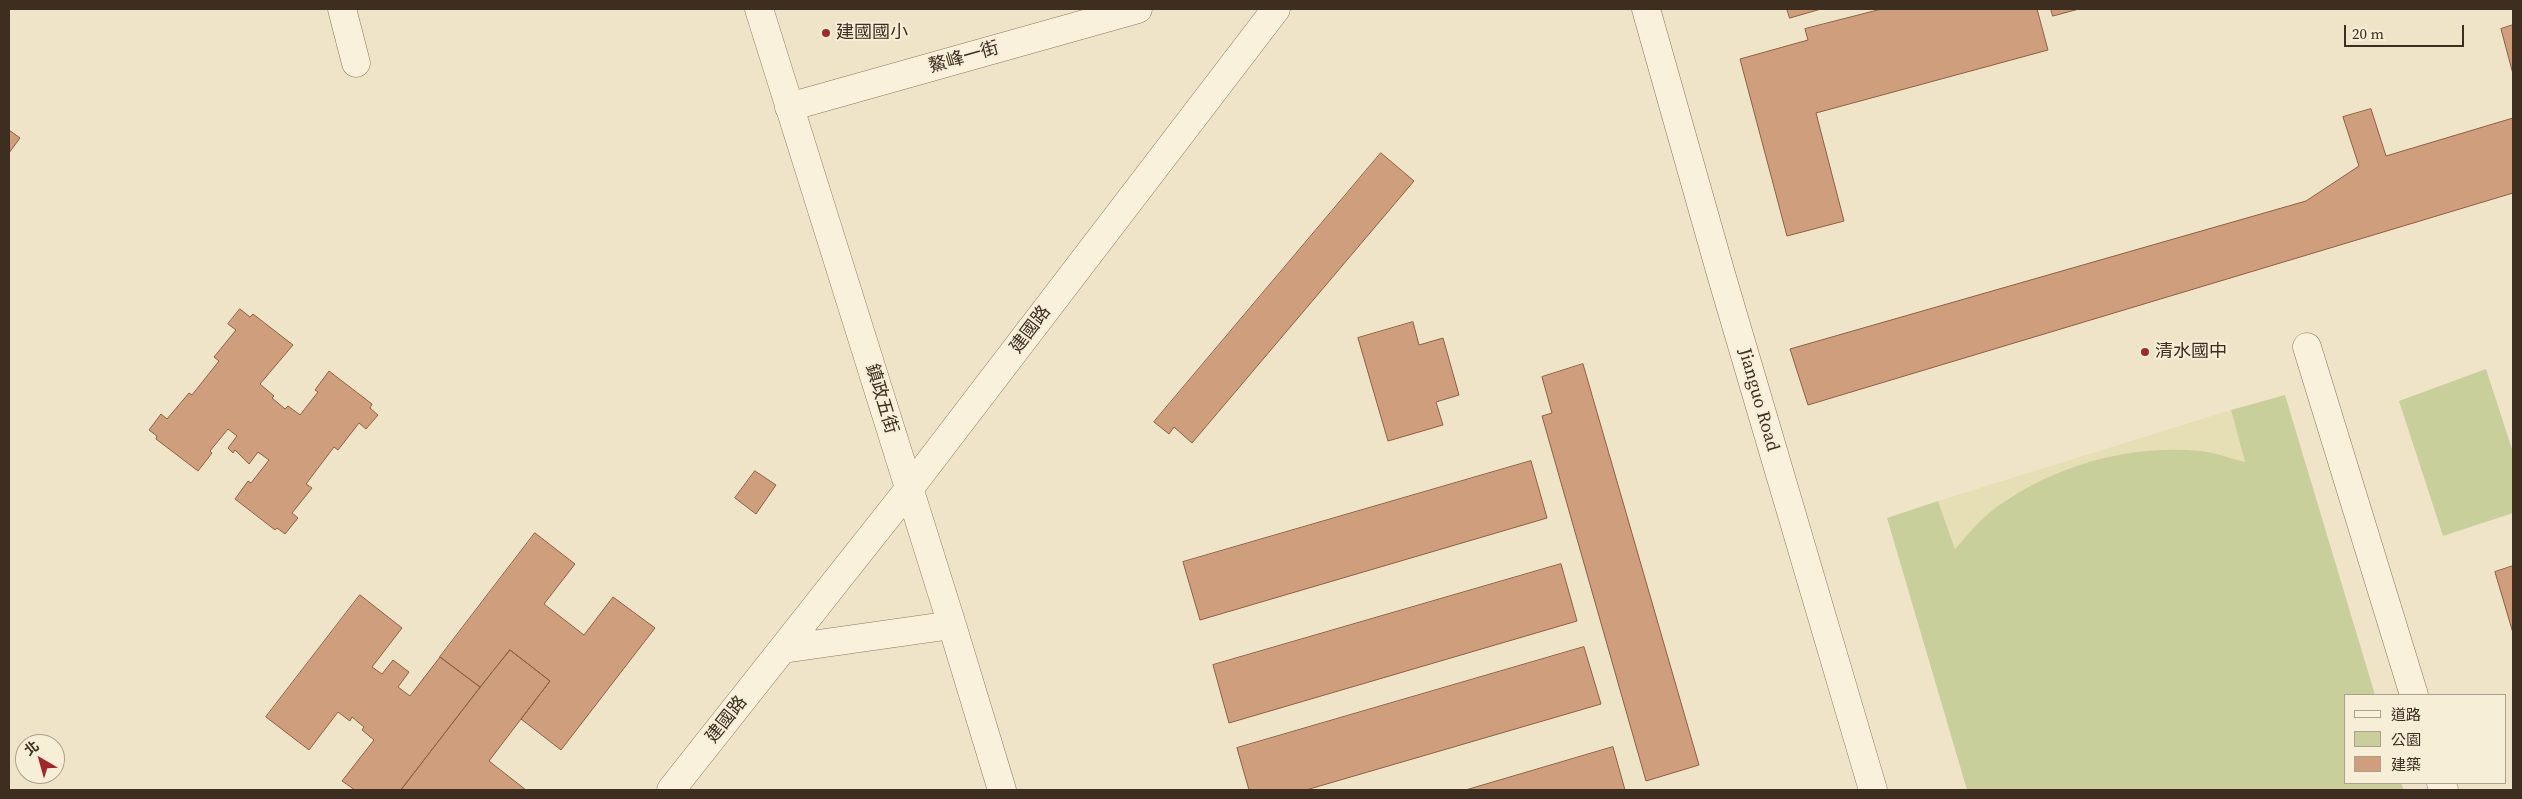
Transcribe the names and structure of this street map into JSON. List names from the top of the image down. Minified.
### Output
{"streets":{"street":["鰲峰一街","建國路","鎮政五街","Jianguo Road"]},"crossings":[["鰲峰一街","鎮政五街"],["建國路","鎮政五街"]],"places":["建國國小","清水國中"],"legend":["道路","公園","建築"],"scale_bar":"20 m","north":"top left"}
